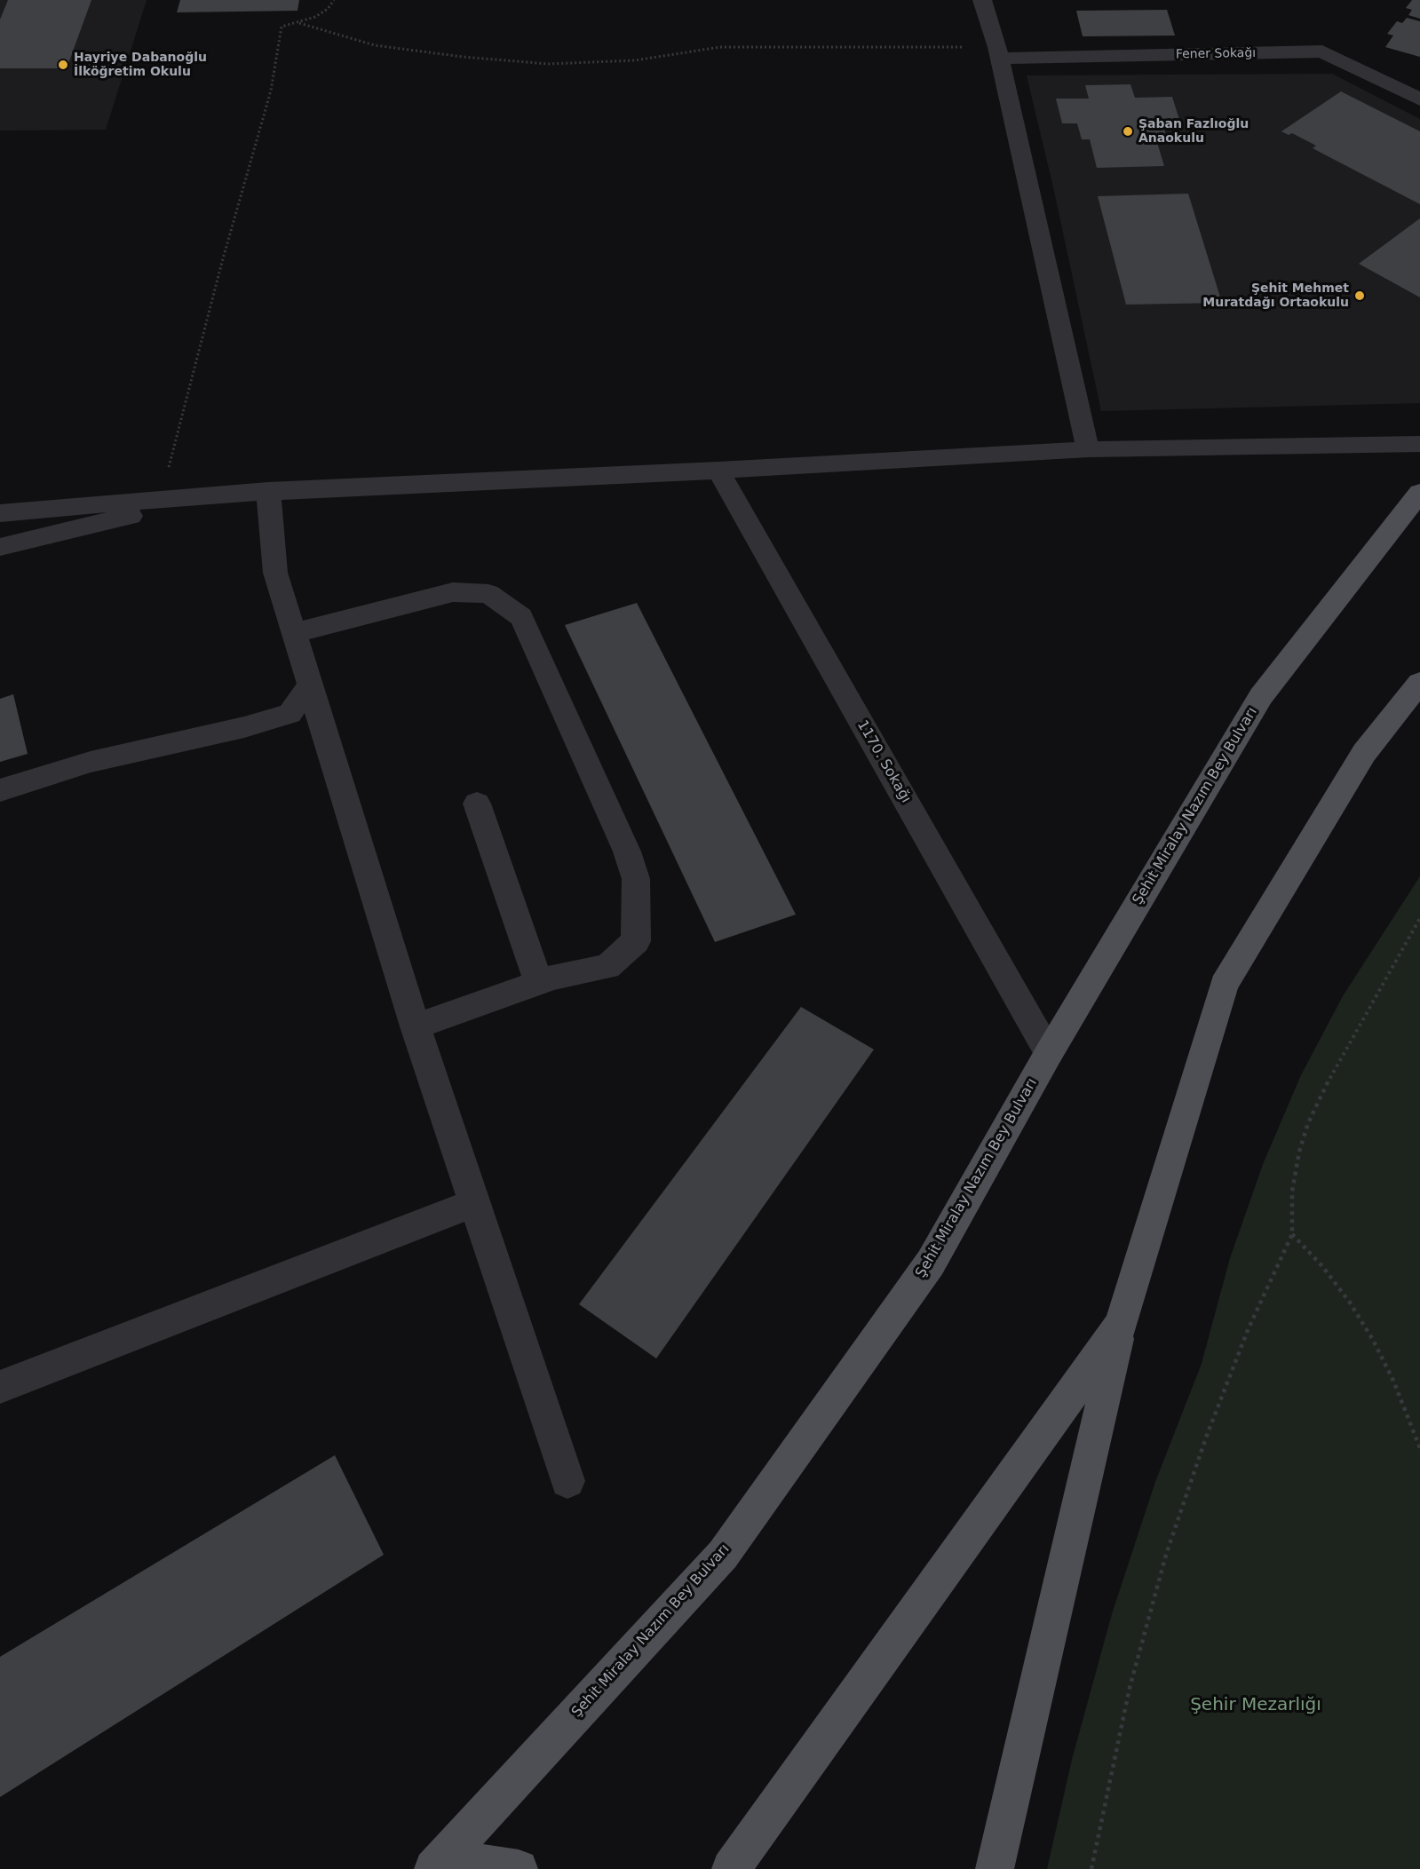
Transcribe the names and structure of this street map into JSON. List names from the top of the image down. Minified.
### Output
{"streets":{"main road":["Şehit Miralay Nazım Bey Bulvarı"],"street":["Fener Sokağı","1170. Sokağı"]},"crossings":[["1170. Sokağı","Şehit Miralay Nazım Bey Bulvarı"]],"parks":["Şehir Mezarlığı"],"places":["Hayriye Dabanoğlu İlköğretim Okulu","Şaban Fazlıoğlu Anaokulu","Şehit Mehmet Muratdağı Ortaokulu"]}
